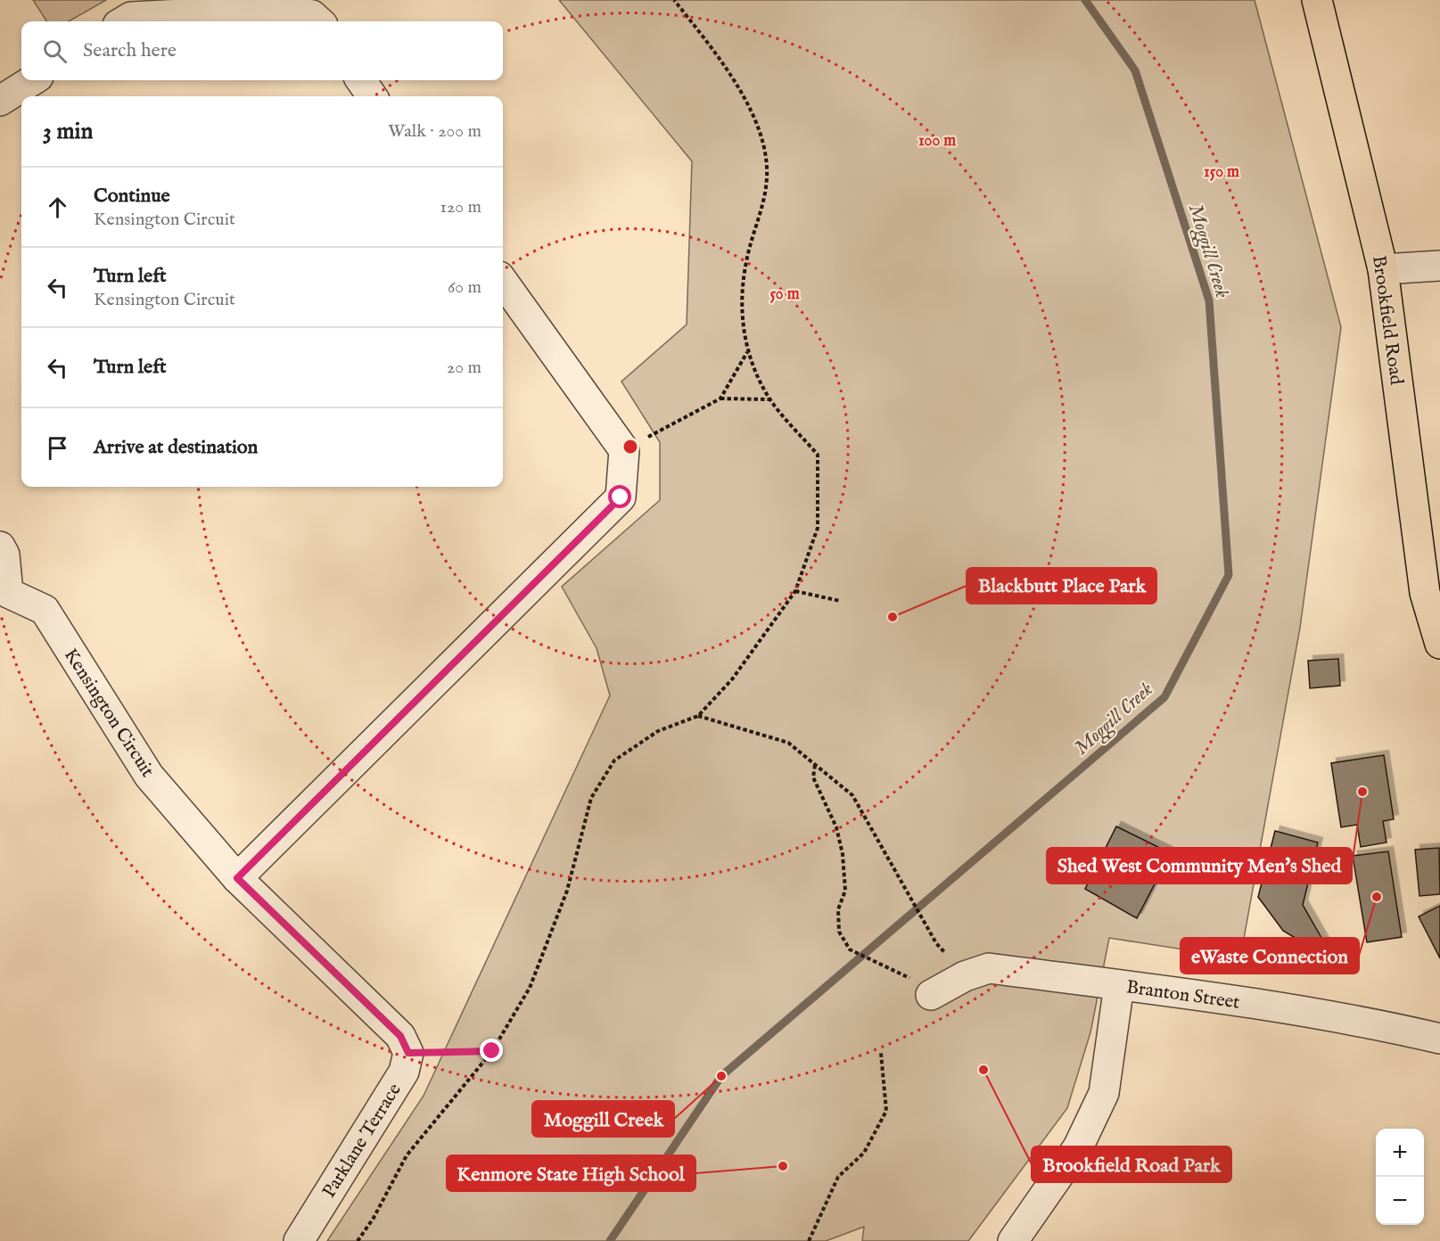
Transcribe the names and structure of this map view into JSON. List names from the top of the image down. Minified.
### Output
{"streets":{"main road":["Brookfield Road"],"street":["Kensington Circuit","Branton Street","Parklane Terrace"]},"crossings":[["Kensington Circuit","Parklane Terrace"]],"water":["Moggill Creek"],"places":["Blackbutt Place Park","Shed West Community Men's Shed","eWaste Connection","Brookfield Road Park","Moggill Creek","Kenmore State High School"],"page":{"search":"Search here","heading":["3 min","Walk · 200 m"],"list":[["Continue","Kensington Circuit","120 m"],["Turn left","Kensington Circuit","60 m"],["Turn left","20 m"],"Arrive at destination"],"map_buttons":["+","−"]},"rings":["100 m","150 m","50 m"]}
